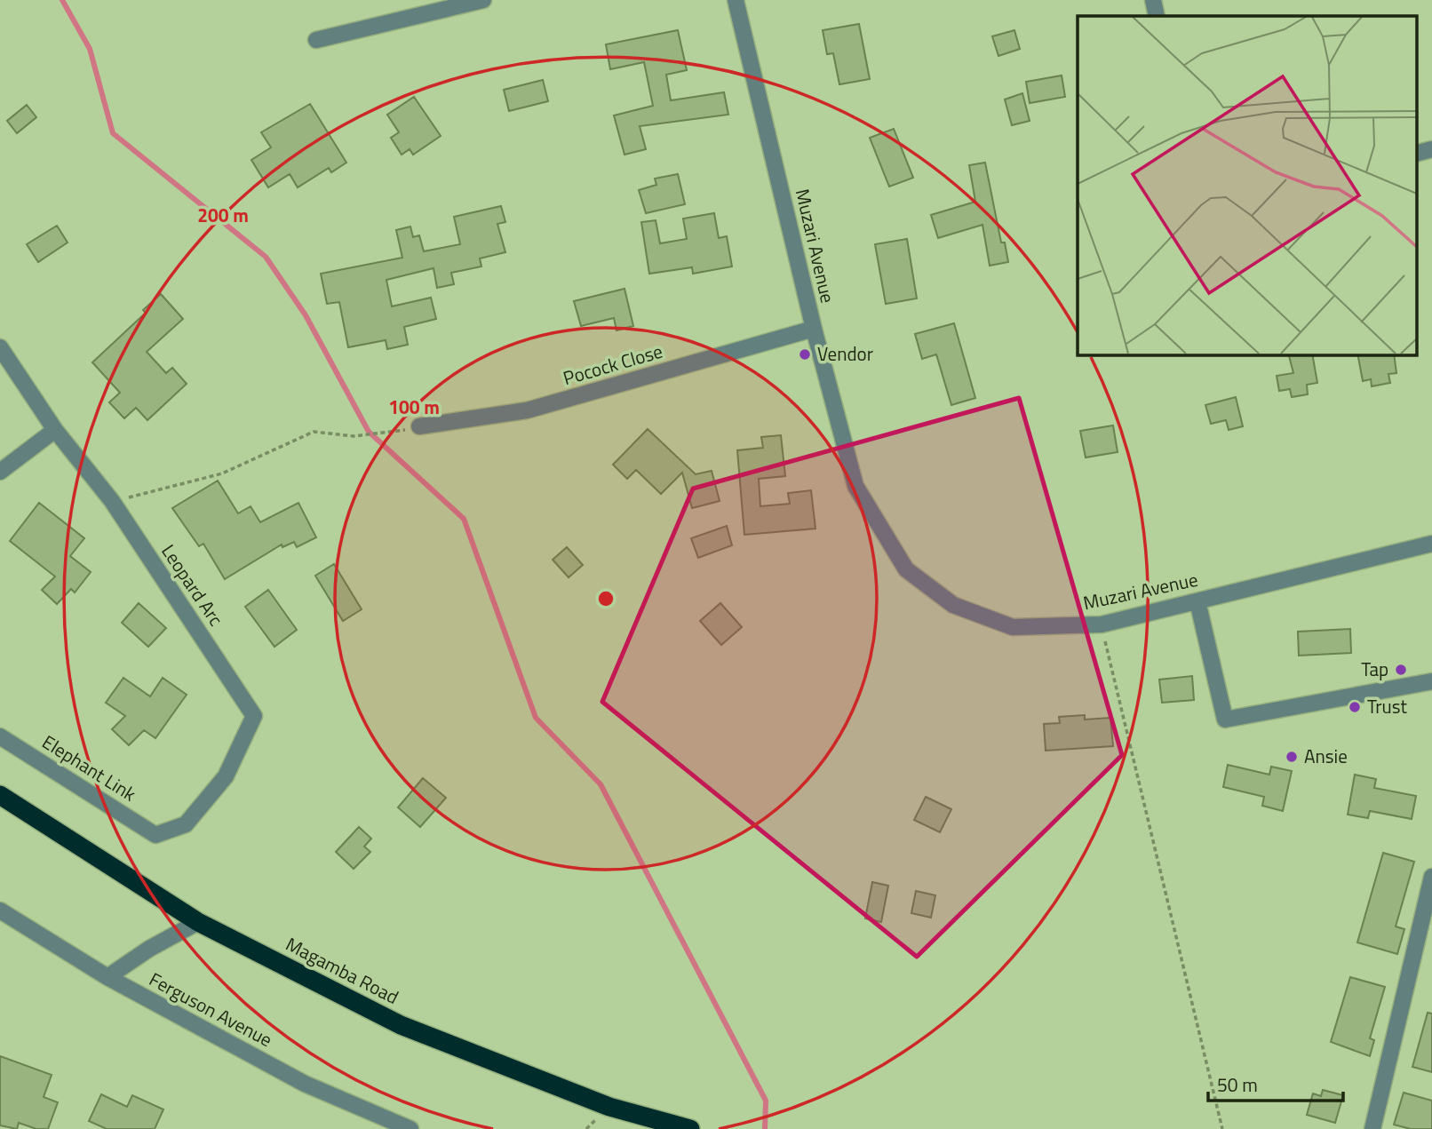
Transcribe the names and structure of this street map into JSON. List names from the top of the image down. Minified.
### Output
{"streets":{"highway":["Magamba Road"],"street":["Muzari Avenue","Pocock Close","Leopard Arc","Elephant Link","Ferguson Avenue"]},"crossings":[["Muzari Avenue","Pocock Close"],["Leopard Arc","Elephant Link"]],"places":["Vendor","Tap","Trust","Ansie"],"scale_bar":"50 m","rings":["200 m","100 m"]}
